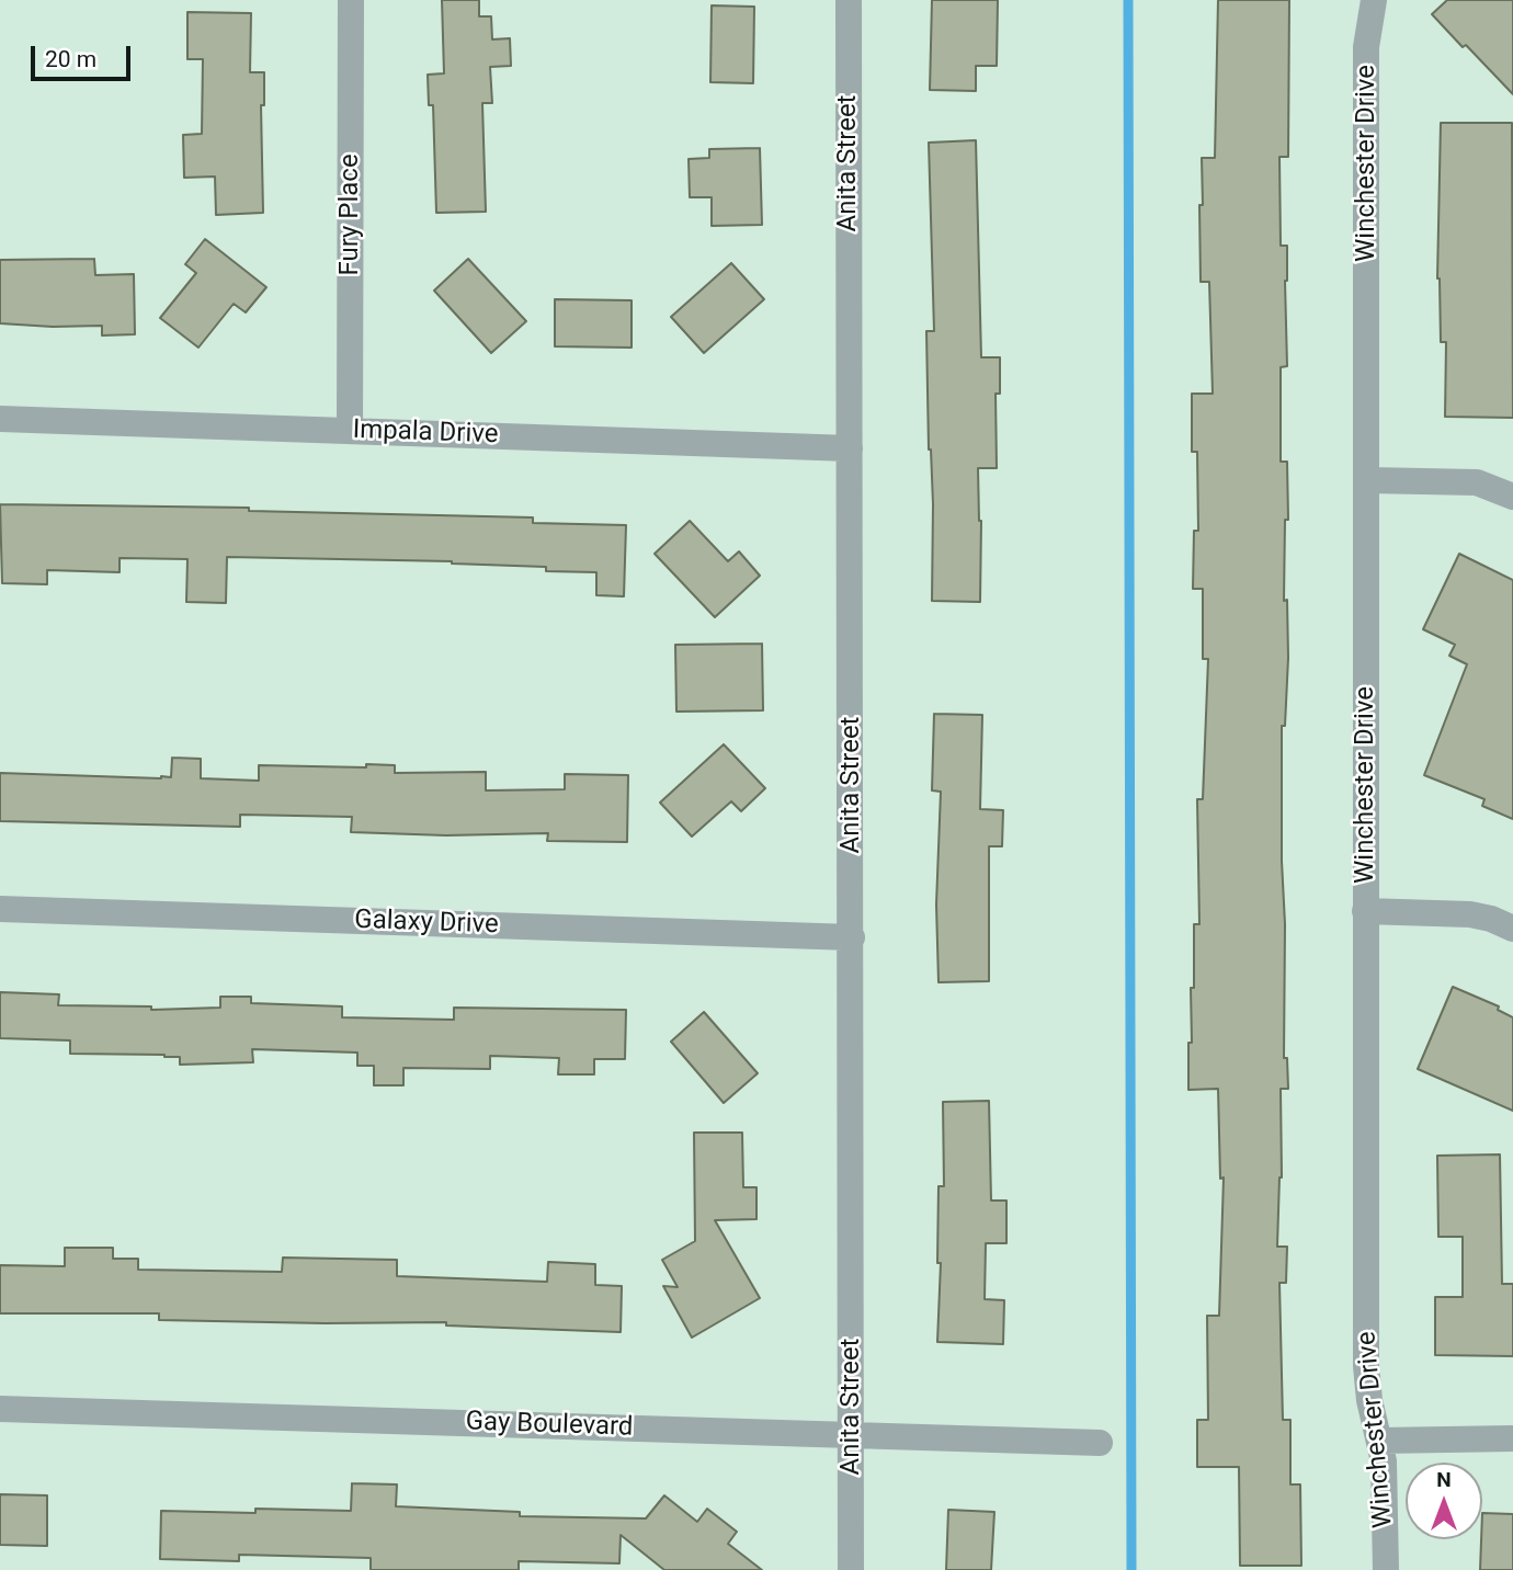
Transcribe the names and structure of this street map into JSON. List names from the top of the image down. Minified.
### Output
{"streets":{"street":["Anita Street","Winchester Drive","Fury Place","Impala Drive","Galaxy Drive","Gay Boulevard"]},"crossings":[["Anita Street","Impala Drive"],["Anita Street","Galaxy Drive"],["Anita Street","Gay Boulevard"],["Fury Place","Impala Drive"]],"scale_bar":"20 m","north":"top"}
